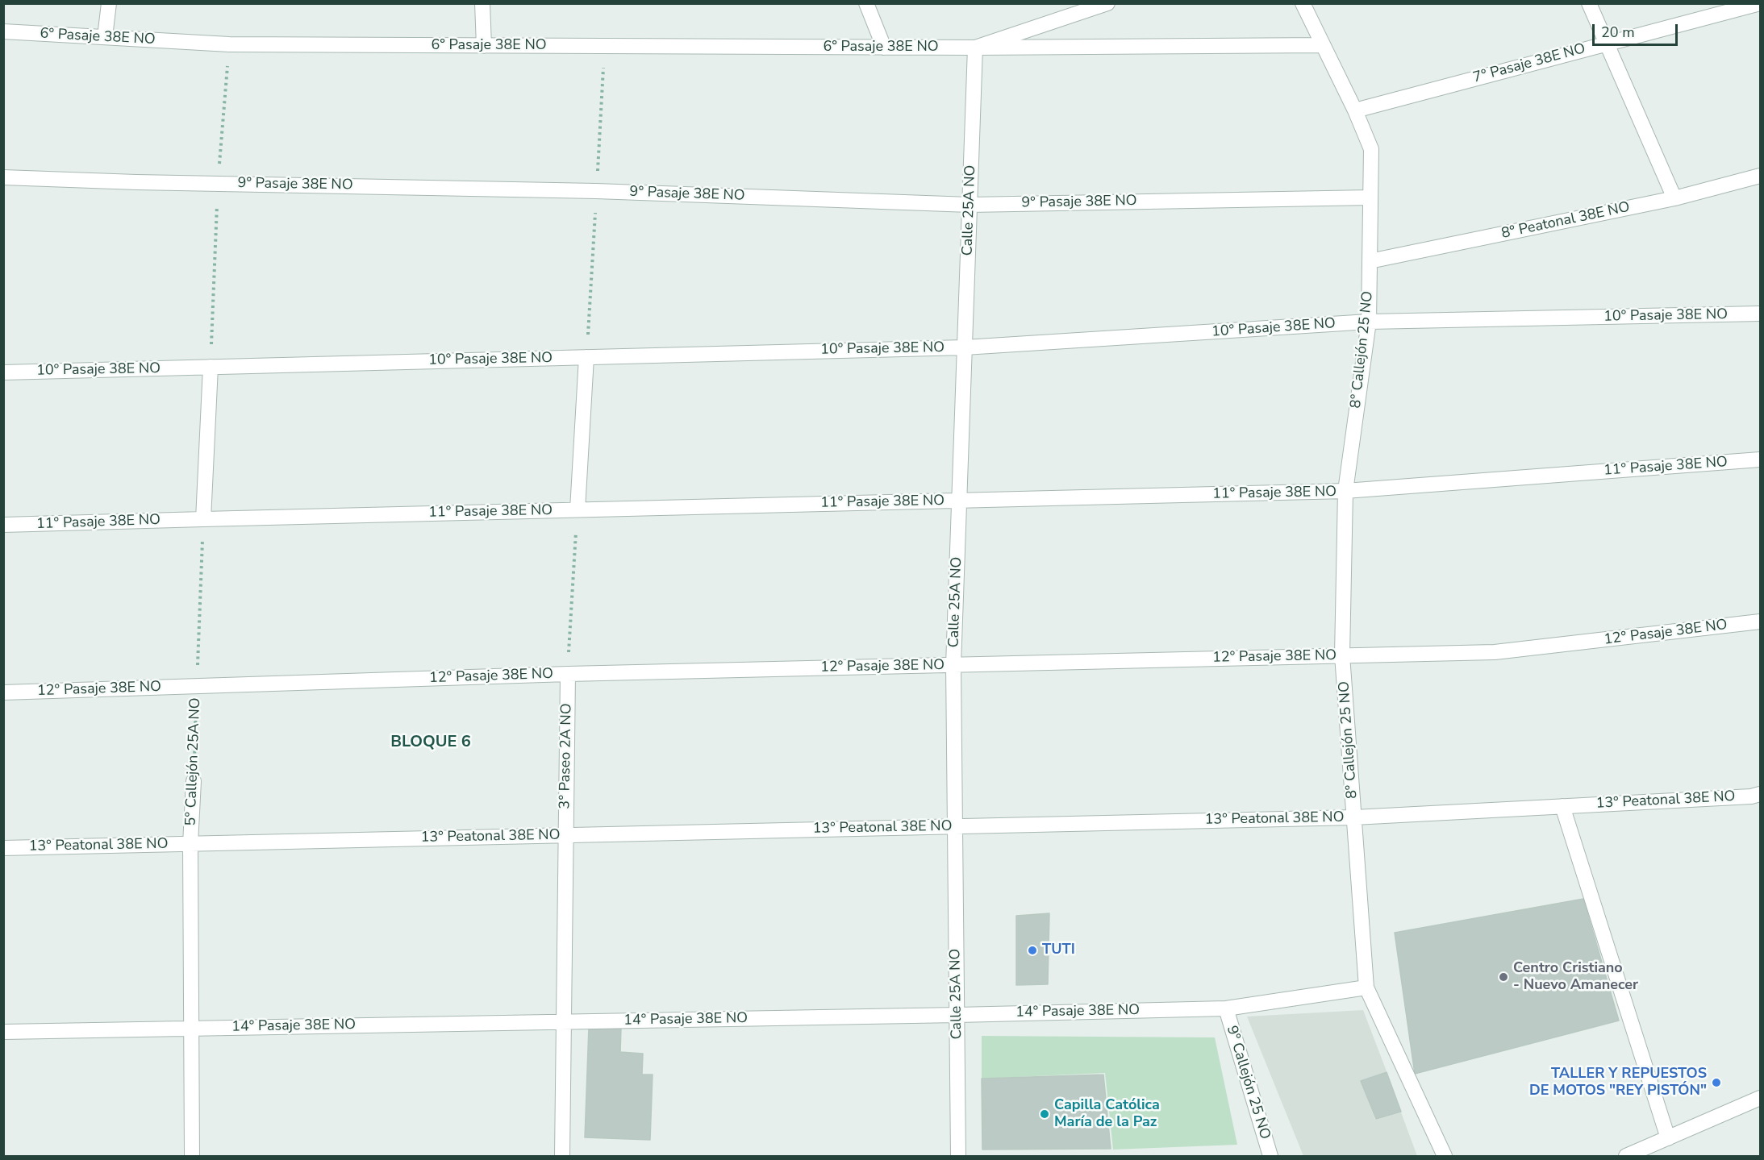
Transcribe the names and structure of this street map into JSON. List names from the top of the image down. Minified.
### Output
{"streets":{"street":["6° Pasaje 38E NO","7° Pasaje 38E NO","9° Pasaje 38E NO","Calle 25A NO","8° Peatonal 38E NO","10° Pasaje 38E NO","8° Callejón 25 NO","11° Pasaje 38E NO","12° Pasaje 38E NO","3° Paseo 2A NO","5° Callejón 25A NO","13° Peatonal 38E NO","14° Pasaje 38E NO","9° Callejón 25 NO"]},"crossings":[["6° Pasaje 38E NO","Calle 25A NO"],["6° Pasaje 38E NO","8° Callejón 25 NO"],["7° Pasaje 38E NO","8° Callejón 25 NO"],["9° Pasaje 38E NO","Calle 25A NO"],["9° Pasaje 38E NO","8° Callejón 25 NO"],["Calle 25A NO","10° Pasaje 38E NO"],["Calle 25A NO","11° Pasaje 38E NO"],["Calle 25A NO","12° Pasaje 38E NO"],["Calle 25A NO","13° Peatonal 38E NO"],["Calle 25A NO","14° Pasaje 38E NO"],["8° Peatonal 38E NO","8° Callejón 25 NO"],["10° Pasaje 38E NO","8° Callejón 25 NO"],["8° Callejón 25 NO","11° Pasaje 38E NO"],["8° Callejón 25 NO","12° Pasaje 38E NO"],["8° Callejón 25 NO","13° Peatonal 38E NO"],["8° Callejón 25 NO","14° Pasaje 38E NO"],["11° Pasaje 38E NO","5° Callejón 25A NO"],["12° Pasaje 38E NO","3° Paseo 2A NO"],["12° Pasaje 38E NO","5° Callejón 25A NO"],["3° Paseo 2A NO","13° Peatonal 38E NO"],["3° Paseo 2A NO","14° Pasaje 38E NO"],["5° Callejón 25A NO","13° Peatonal 38E NO"],["5° Callejón 25A NO","14° Pasaje 38E NO"],["14° Pasaje 38E NO","9° Callejón 25 NO"]],"districts":["BLOQUE 6"],"places":["TUTI","Centro Cristiano - Nuevo Amanecer","TALLER Y REPUESTOS DE MOTOS \"REY PISTÓN\"","Capilla Católica María de la Paz"],"scale_bar":"20 m"}
